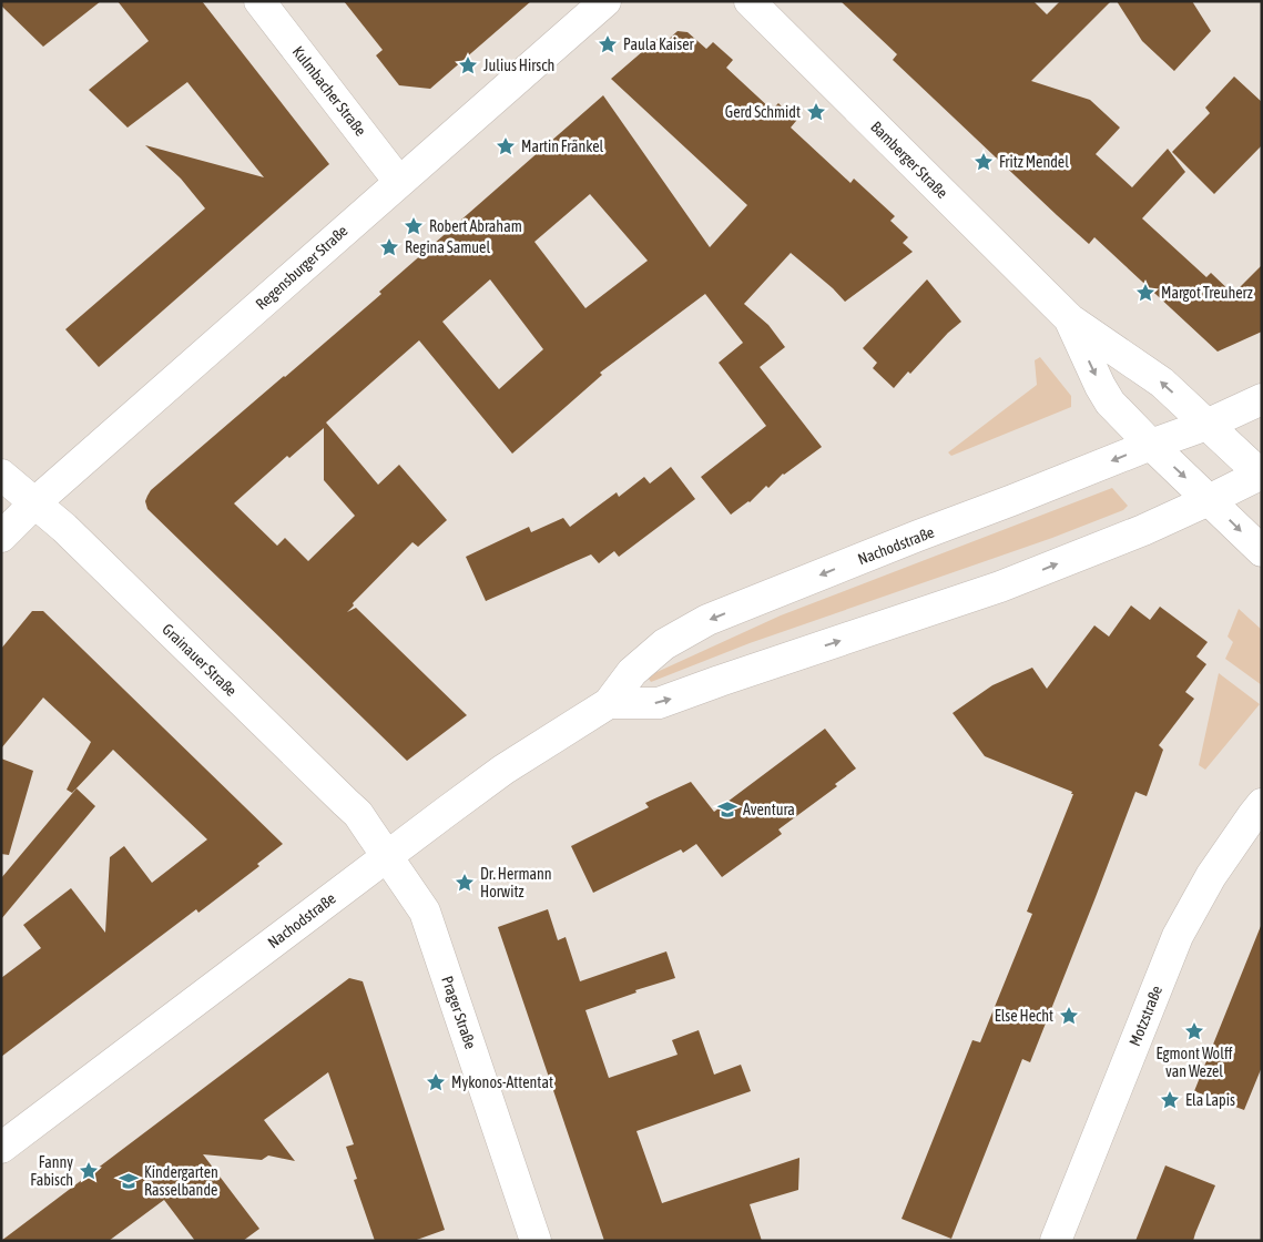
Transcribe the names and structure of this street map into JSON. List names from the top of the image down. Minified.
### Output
{"streets":{"street":["Kulmbacher Straße","Bamberger Straße","Regensburger Straße","Nachodstraße","Grainauer Straße","Prager Straße","Motzstraße"]},"crossings":[["Kulmbacher Straße","Regensburger Straße"],["Bamberger Straße","Nachodstraße"],["Regensburger Straße","Grainauer Straße"],["Nachodstraße","Grainauer Straße"],["Nachodstraße","Prager Straße"],["Grainauer Straße","Prager Straße"]],"places":{"place":["Paula Kaiser","Julius Hirsch","Gerd Schmidt","Martin Fränkel","Fritz Mendel","Robert Abraham","Regina Samuel","Margot Treuherz","Dr. Hermann Horwitz","Else Hecht","Egmont Wolff van Wezel","Mykonos-Attentat","Ela Lapis","Fanny Fabisch"],"school or university":["Aventura","Kindergarten Rasselbande"]}}
